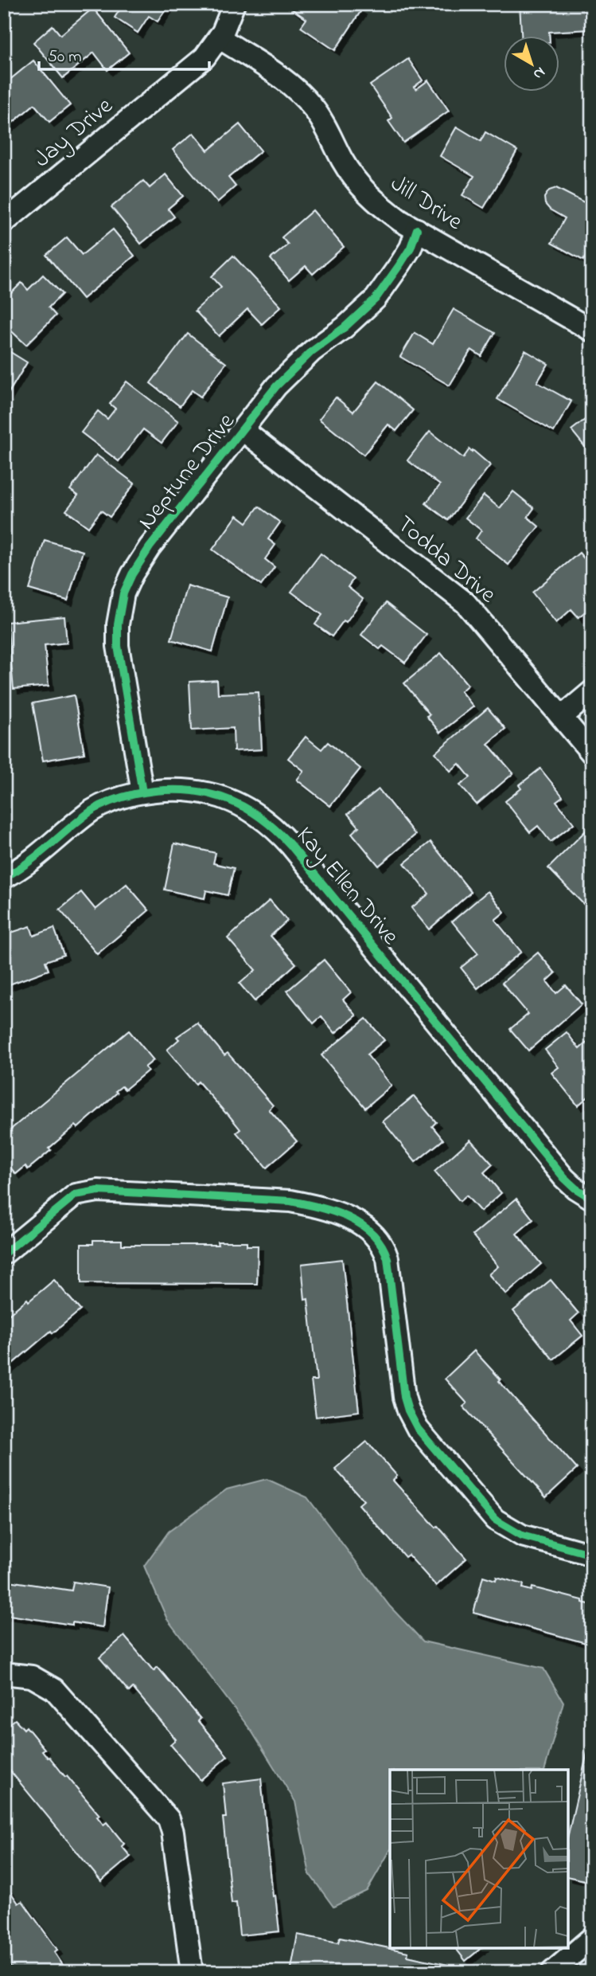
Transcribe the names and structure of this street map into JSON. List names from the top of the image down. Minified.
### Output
{"streets":{"street":["Jay Drive","Jill Drive","Neptune Drive","Todda Drive","Kay Ellen Drive"]},"crossings":[["Jay Drive","Jill Drive"],["Jill Drive","Neptune Drive"],["Neptune Drive","Todda Drive"],["Neptune Drive","Kay Ellen Drive"]],"scale_bar":"50 m","north":"bottom right"}
